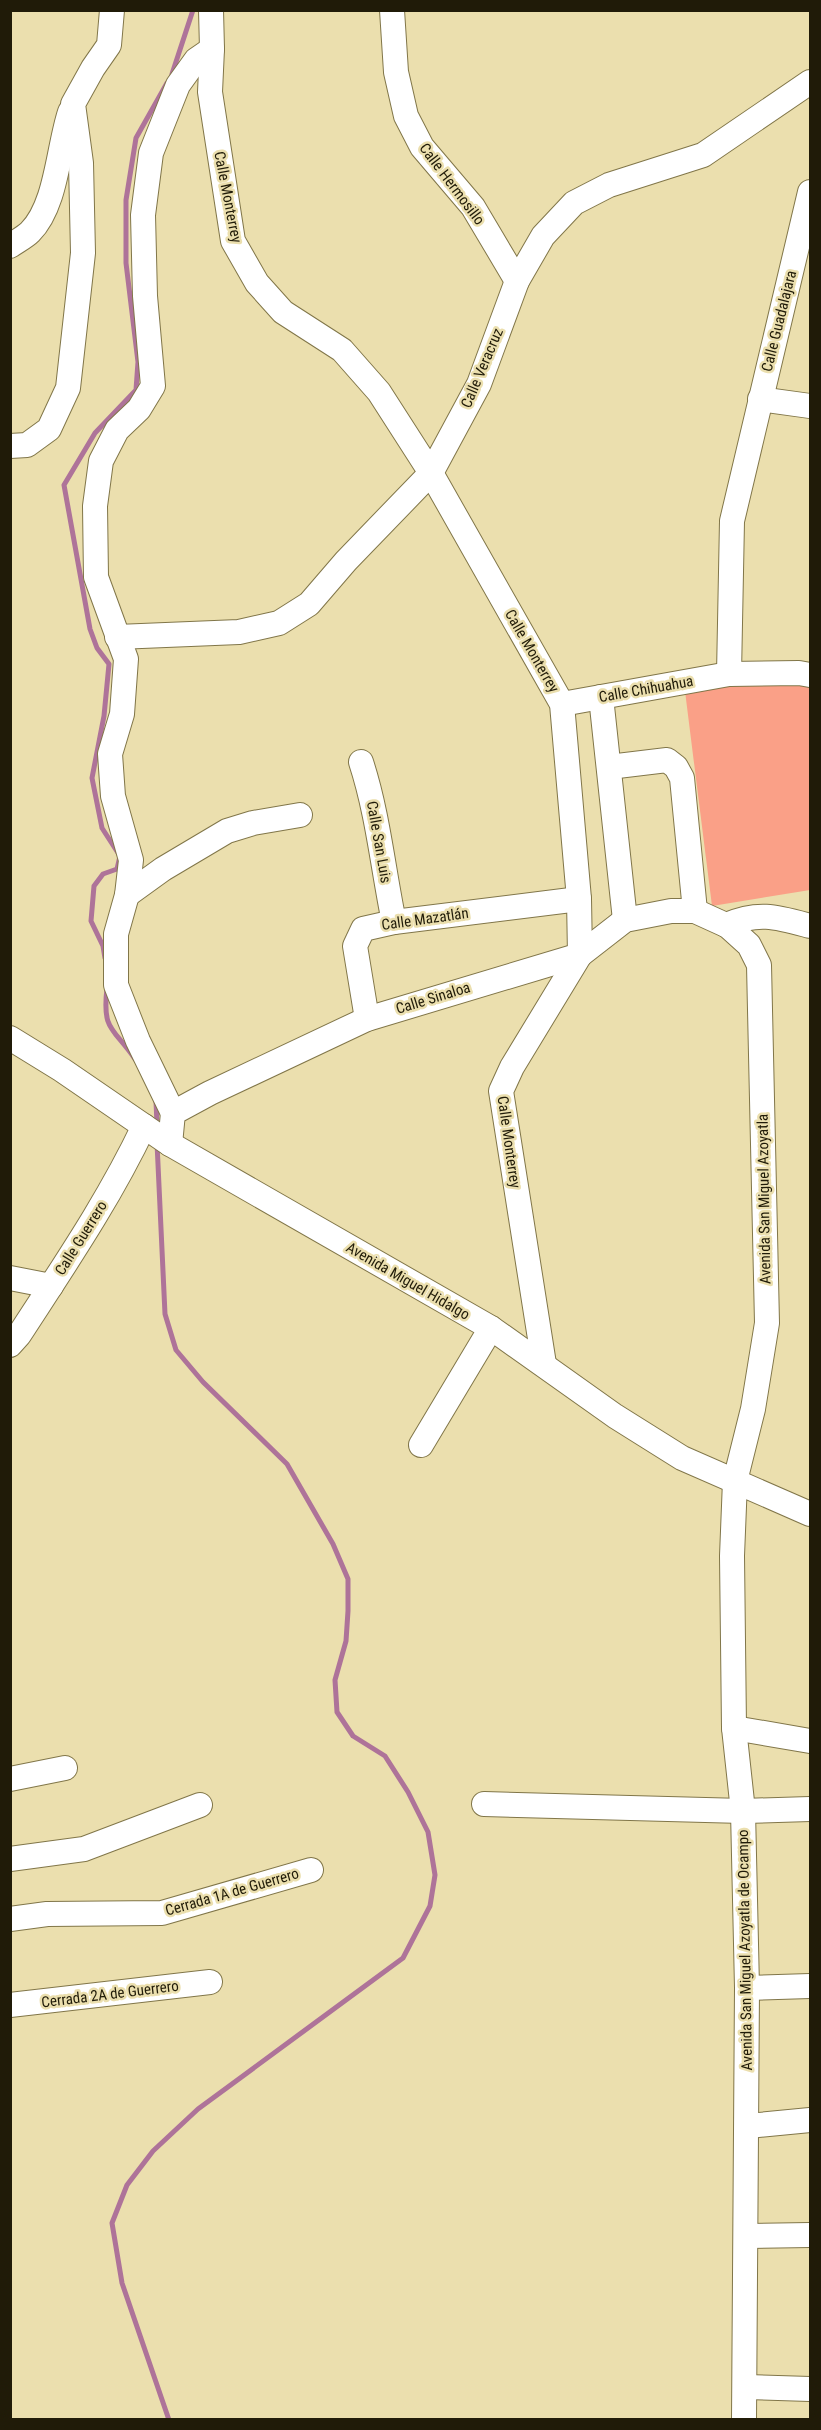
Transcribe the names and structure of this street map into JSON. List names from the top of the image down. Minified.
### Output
{"streets":{"street":["Calle Hermosillo","Calle Monterrey","Calle Guadalajara","Calle Veracruz","Calle Chihuahua","Calle San Luis","Calle Mazatlán","Calle Sinaloa","Avenida San Miguel Azoyatla","Calle Guerrero","Avenida Miguel Hidalgo","Cerrada 1A de Guerrero","Avenida San Miguel Azoyatla de Ocampo","Cerrada 2A de Guerrero"]},"crossings":[["Calle Hermosillo","Calle Veracruz"],["Calle Monterrey","Calle Veracruz"],["Calle Monterrey","Calle Chihuahua"],["Calle Monterrey","Calle Mazatlán"],["Calle Monterrey","Calle Sinaloa"],["Calle Monterrey","Avenida Miguel Hidalgo"],["Calle Guadalajara","Calle Chihuahua"],["Calle San Luis","Calle Mazatlán"],["Calle Mazatlán","Calle Sinaloa"],["Calle Sinaloa","Avenida San Miguel Azoyatla"],["Avenida San Miguel Azoyatla","Avenida Miguel Hidalgo"],["Avenida San Miguel Azoyatla","Avenida San Miguel Azoyatla de Ocampo"],["Calle Guerrero","Avenida Miguel Hidalgo"],["Avenida Miguel Hidalgo","Avenida San Miguel Azoyatla de Ocampo"]]}
